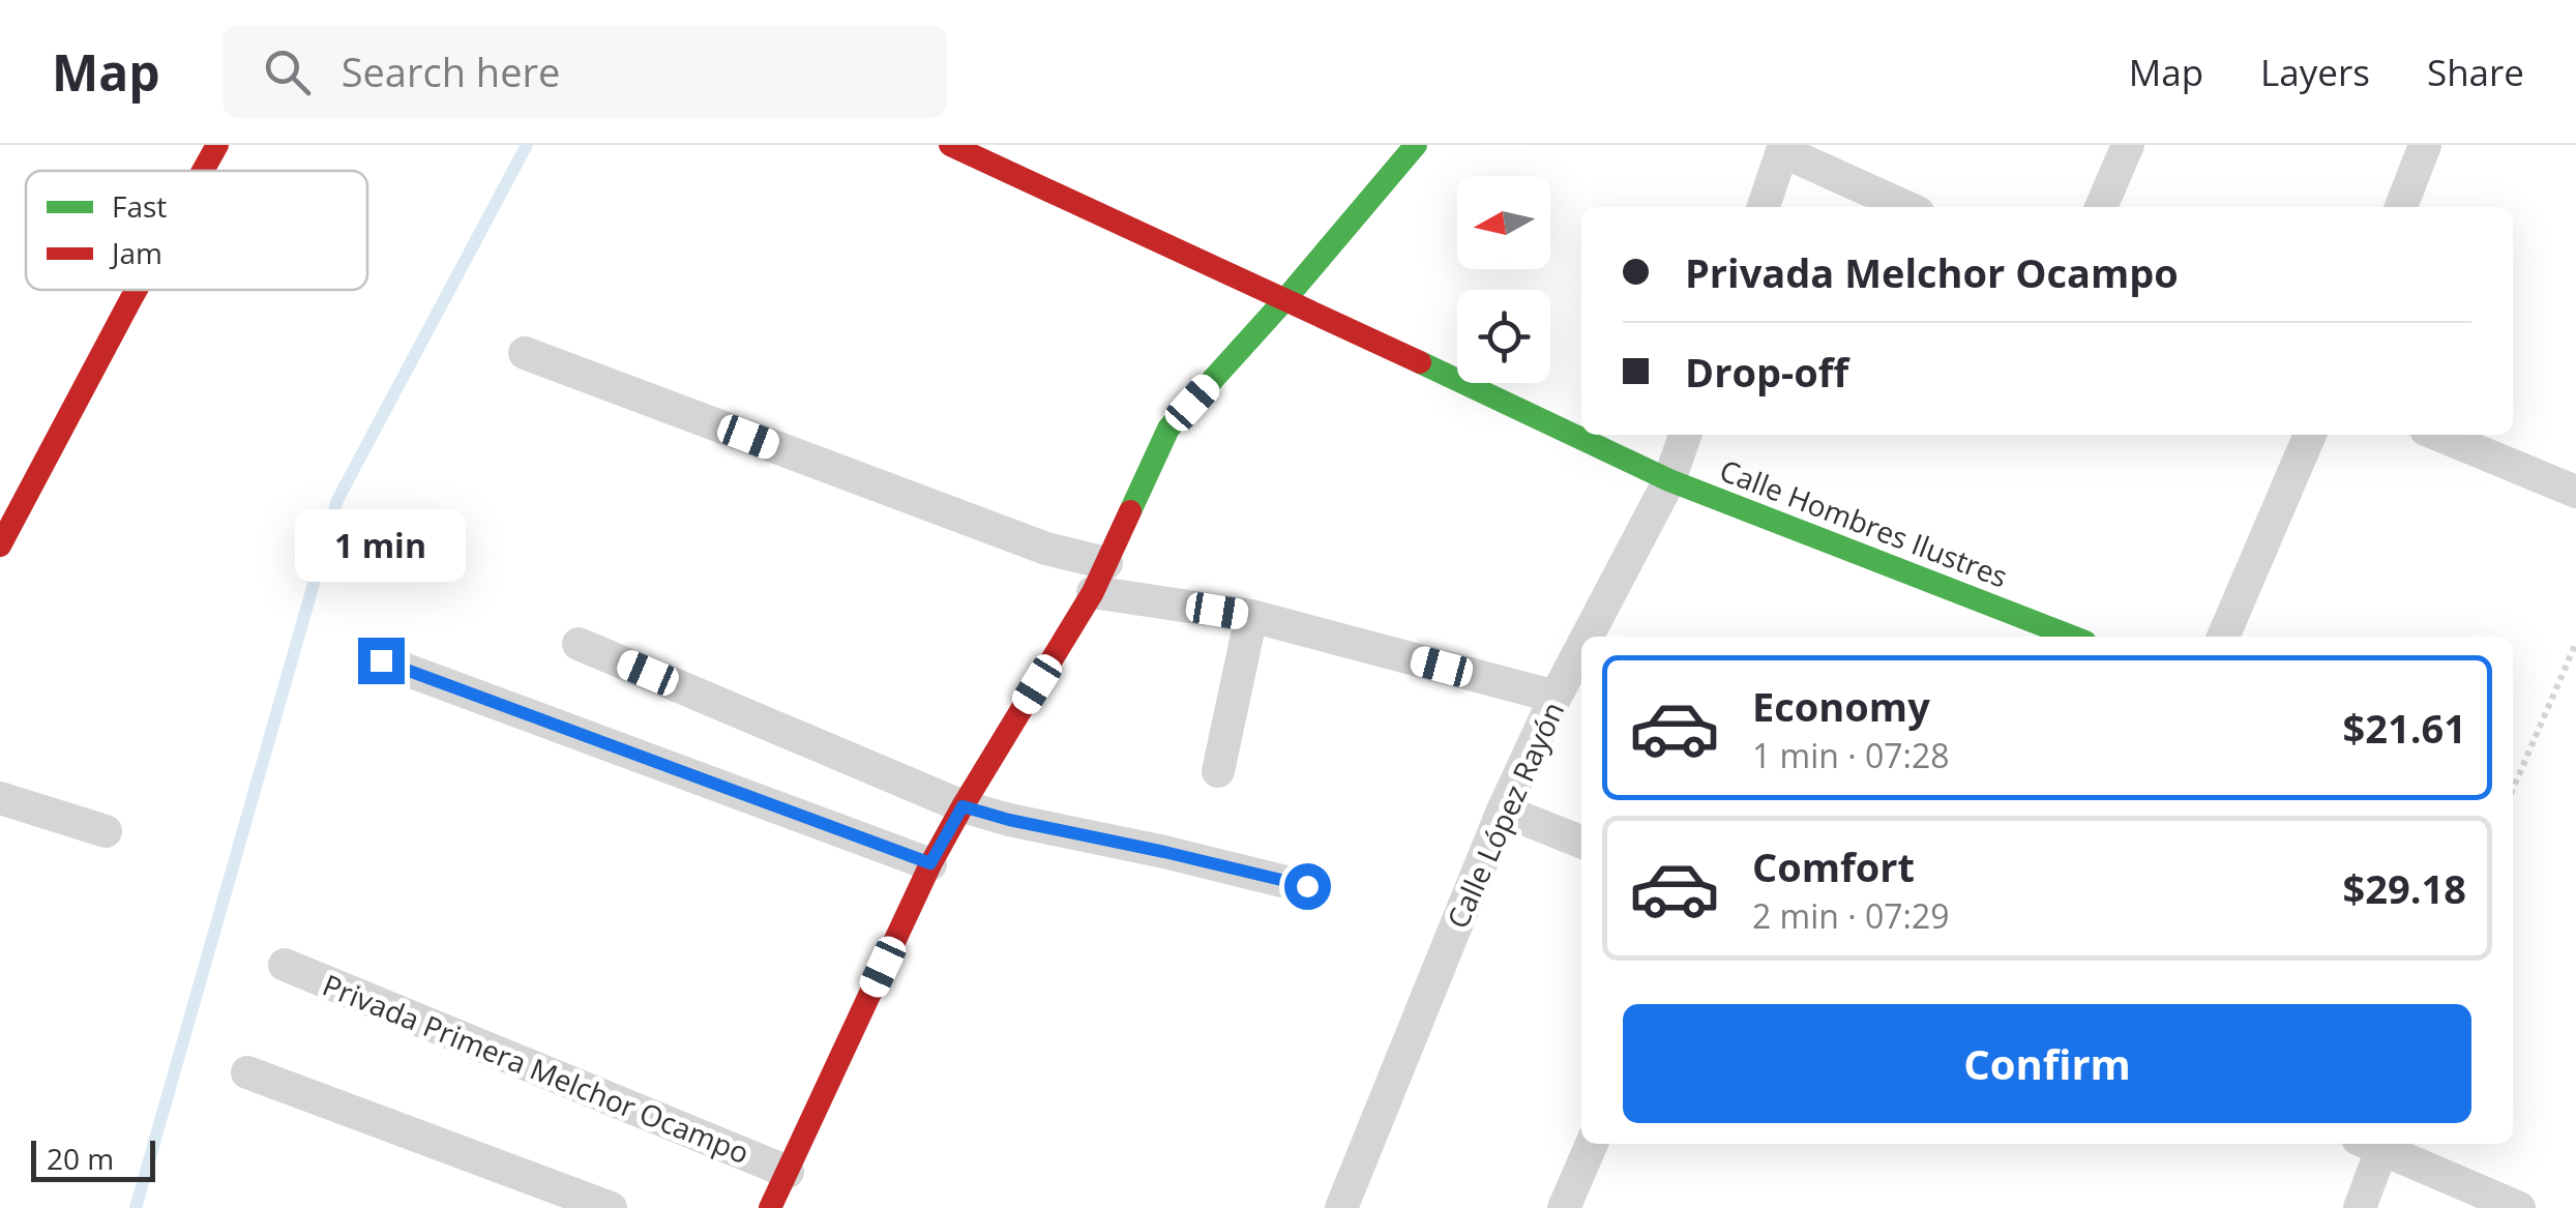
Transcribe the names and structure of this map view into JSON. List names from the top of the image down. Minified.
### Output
{"streets":{"street":["Calle Hombres Ilustres","Calle López Rayón","Privada Primera Melchor Ocampo"]},"crossings":[["Calle Hombres Ilustres","Calle López Rayón"]],"legend":["Fast","Jam"],"scale_bar":"20 m","north":"left","page":{"header":"Map","search":"Search here","nav":["Map","Layers","Share"],"banner":["Privada Melchor Ocampo","Drop-off"],"bubble":"1 min","list":[{"name":"Economy","note":"1 min · 07:28","value":"$21.61"},{"name":"Comfort","note":"2 min · 07:29","value":"$29.18"}],"buttons":"Confirm","scale":"20 m"}}
